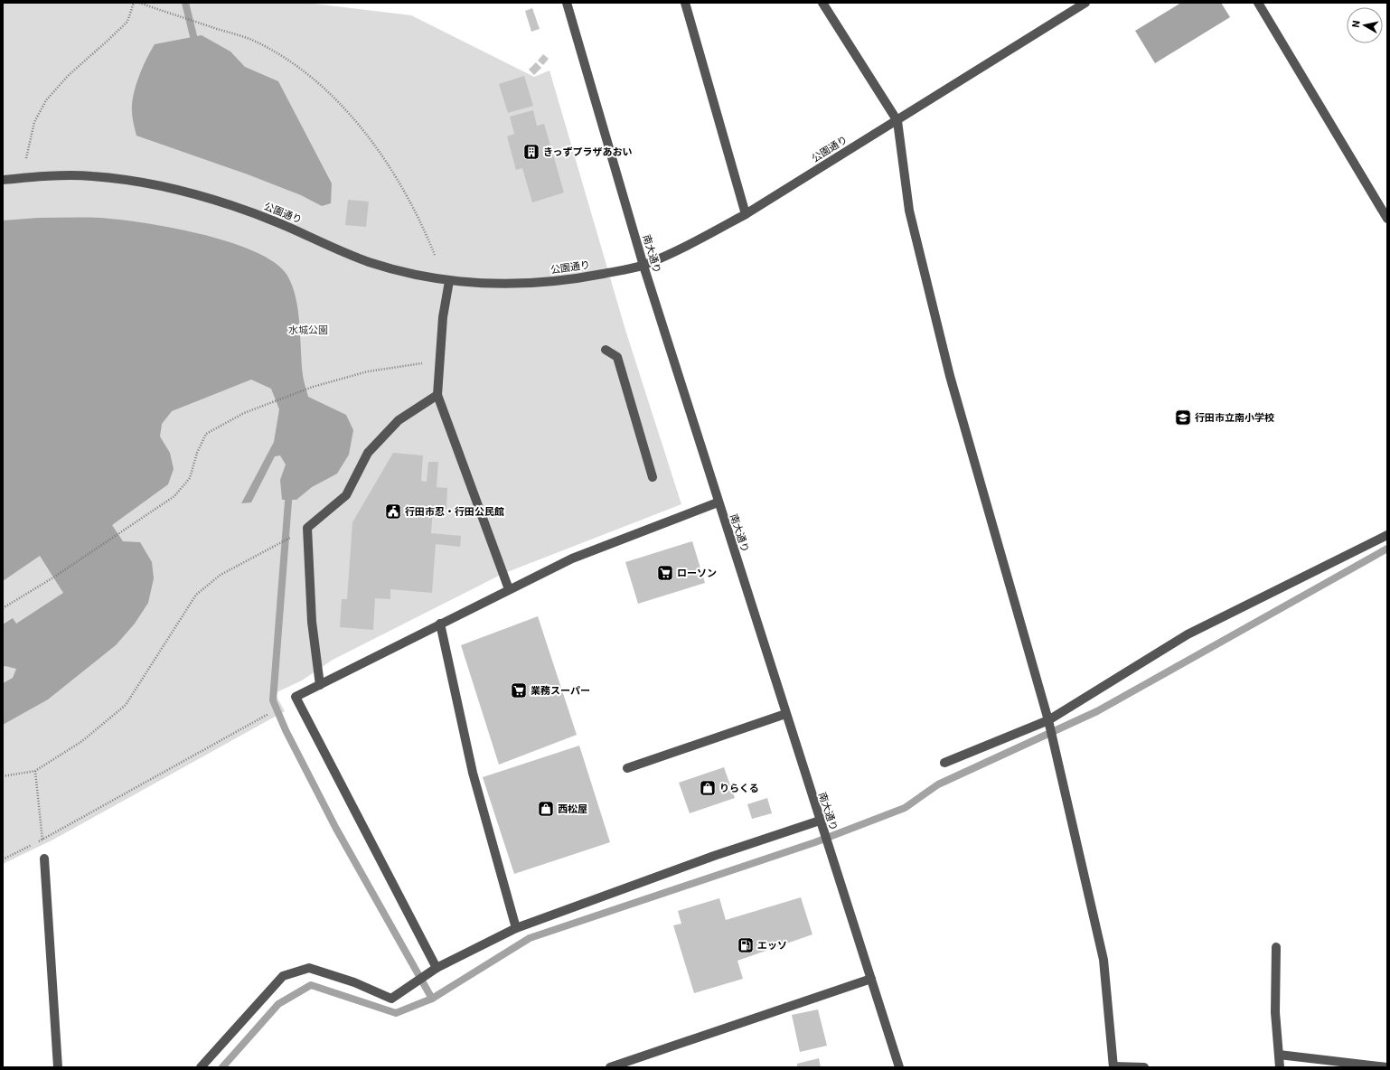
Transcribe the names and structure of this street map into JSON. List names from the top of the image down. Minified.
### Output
{"streets":{"street":["公園通り","南大通り"]},"crossings":[["公園通り","南大通り"]],"parks":["水城公園"],"places":{"building":["きっずプラザあおい"],"school or university":["行田市立南小学校"],"public building":["行田市忍・行田公民館"],"supermarket":["ローソン","業務スーパー"],"shop":["りらくる","西松屋"],"fuel station":["エッソ"]},"north":"left"}
